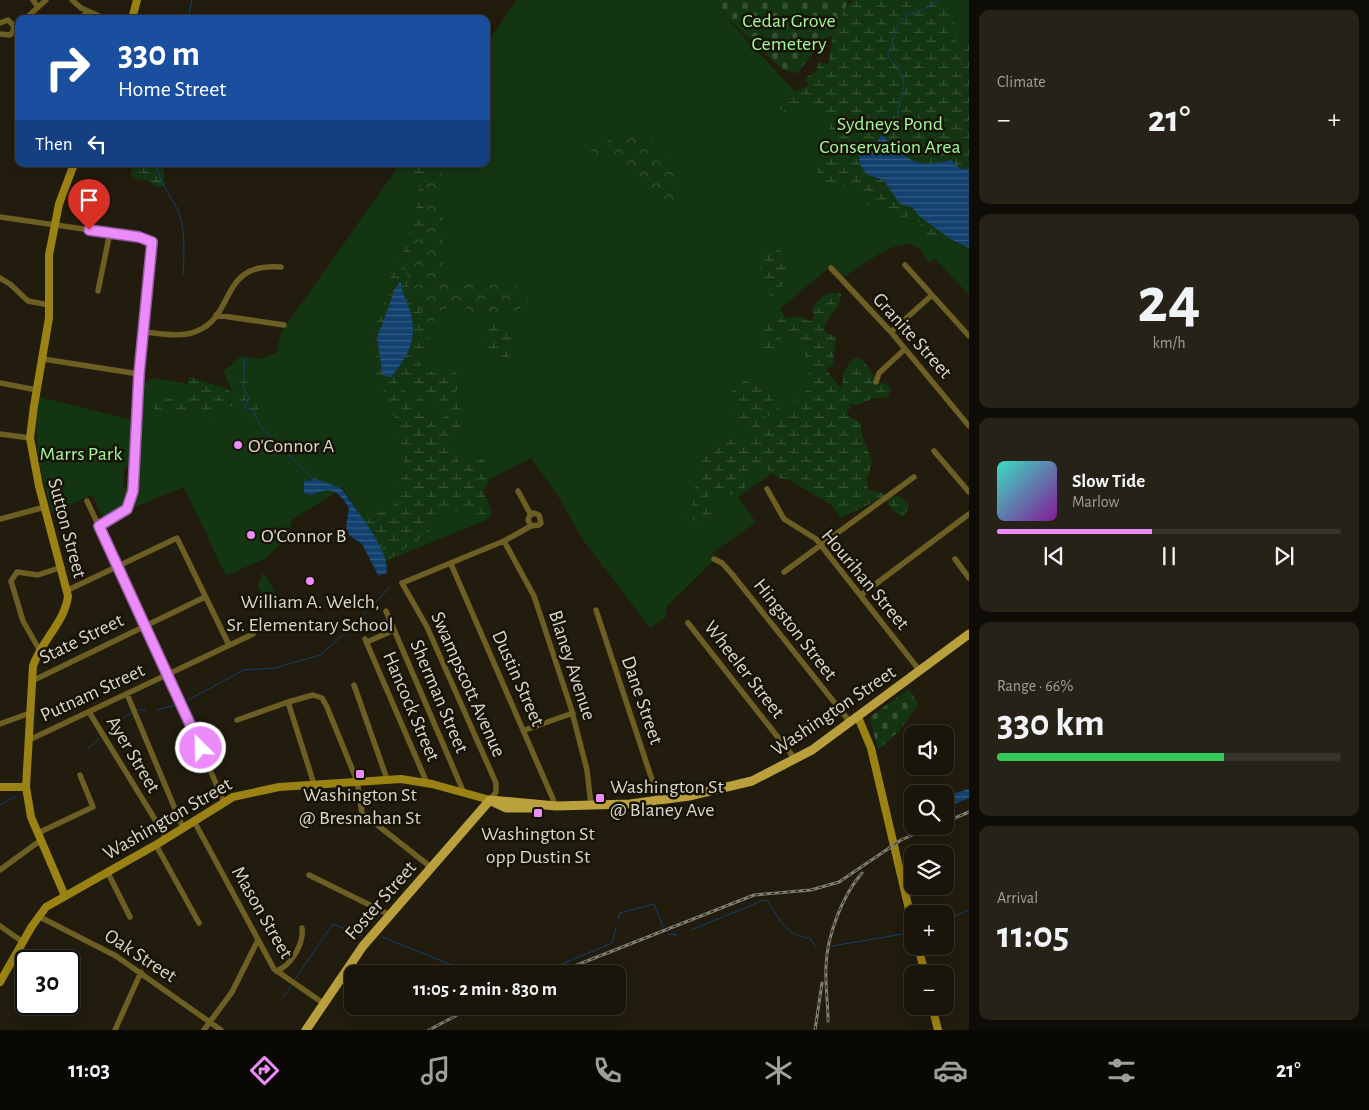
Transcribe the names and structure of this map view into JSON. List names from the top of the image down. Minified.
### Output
{"streets":{"main road":["Washington Street","Foster Street"],"street":["Granite Street","Sutton Street","Hourihan Street","Hingston Street","State Street","Blaney Avenue","Wheeler Street","Dustin Street","Swampscott Avenue","Putnam Street","Sherman Street","Dane Street","Hancock Street","Ayer Street","Mason Street","Oak Street"]},"crossings":[["Sutton Street","State Street"],["Sutton Street","Putnam Street"],["Sutton Street","Washington Street"],["Hourihan Street","Washington Street"],["Hingston Street","Washington Street"],["Blaney Avenue","Washington Street"],["Wheeler Street","Washington Street"],["Dustin Street","Swampscott Avenue"],["Dustin Street","Washington Street"],["Swampscott Avenue","Washington Street"],["Swampscott Avenue","Foster Street"],["Putnam Street","Ayer Street"],["Sherman Street","Hancock Street"],["Sherman Street","Washington Street"],["Dane Street","Washington Street"],["Hancock Street","Washington Street"],["Washington Street","Ayer Street"],["Washington Street","Foster Street"],["Washington Street","Mason Street"],["Washington Street","Oak Street"],["Foster Street","Mason Street"]],"parks":["Cedar Grove Cemetery","Sydneys Pond Conservation Area","Marrs Park"],"places":{"other":["O'Connor A","O'Connor B","William A. Welch, Sr. Elementary School"],"transit":["Washington St @ Bresnahan St","Washington St @ Blaney Ave","Washington St opp Dustin St"]},"page":{"tile":["Climate",["24","km/h"],["Range · 66%","330 km"],["Arrival","11:05"]],"turn":["330 m","Home Street"],"heat":["−","21°","+"],"then":"Then","song":["Slow Tide","Marlow"],"map_buttons":["+","−"],"limit":"30","trip":"11:05 · 2 min · 830 m","tabs":["11:03","21°"]}}
